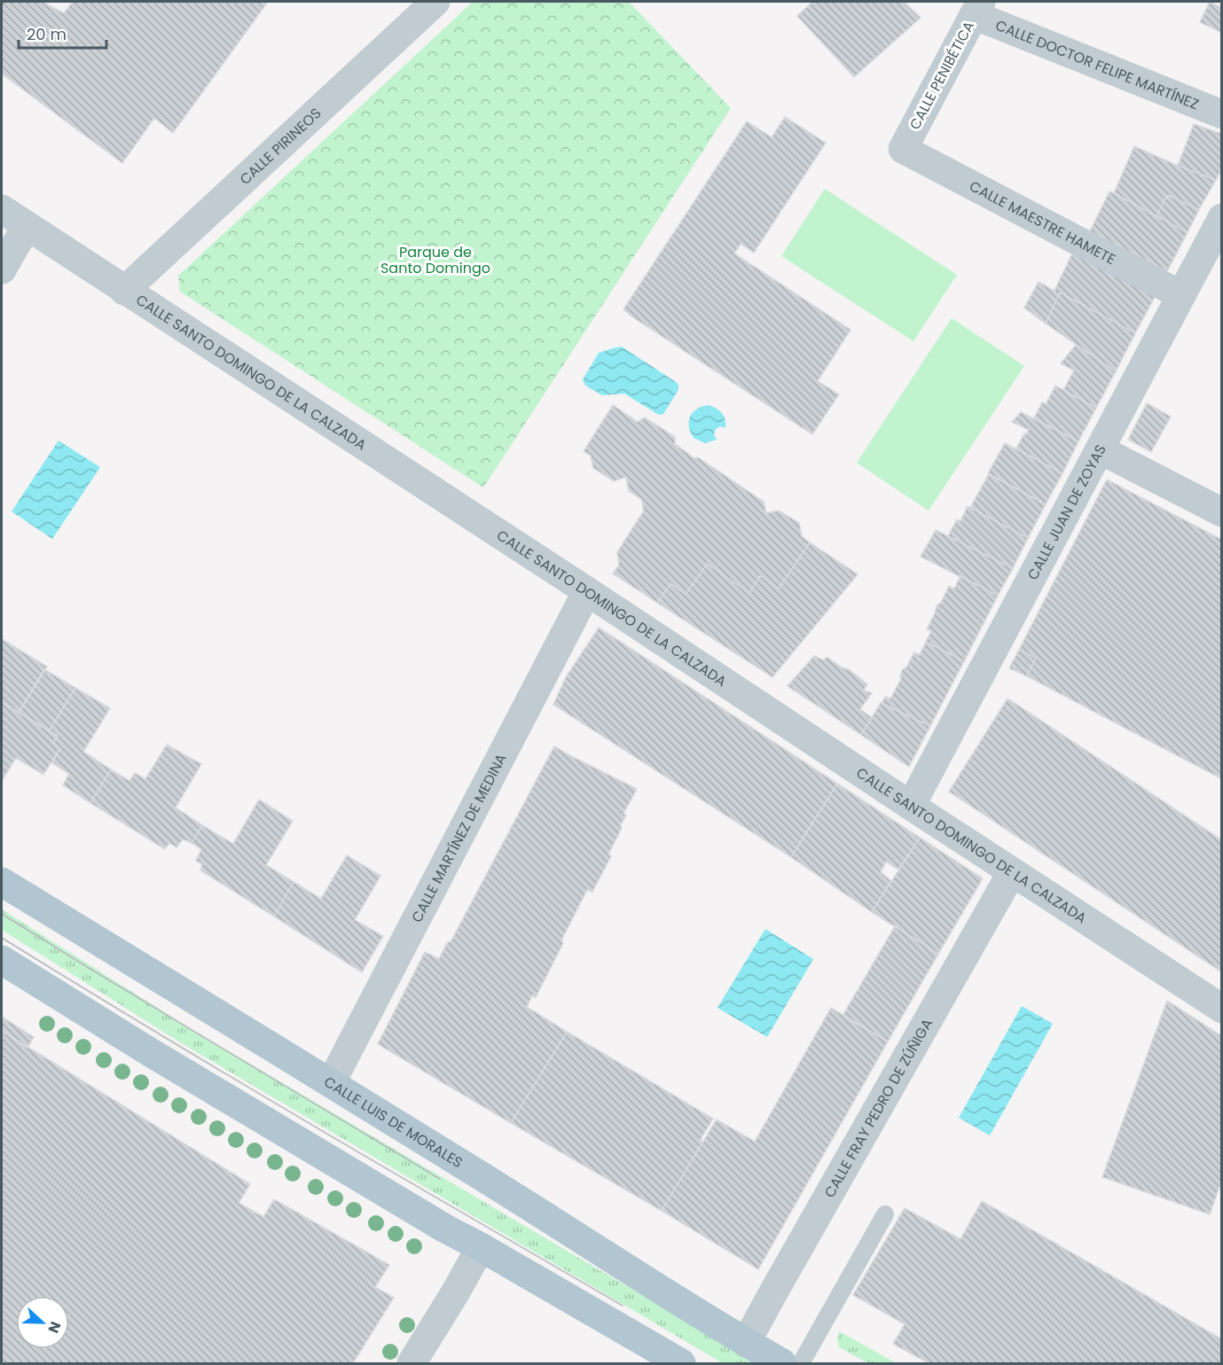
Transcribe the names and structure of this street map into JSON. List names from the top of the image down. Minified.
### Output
{"streets":{"main road":["CALLE LUIS DE MORALES"],"street":["CALLE DOCTOR FELIPE MARTÍNEZ","CALLE PENIBÉTICA","CALLE PIRINEOS","CALLE MAESTRE HAMETE","CALLE SANTO DOMINGO DE LA CALZADA","CALLE JUAN DE ZOYAS","CALLE MARTÍNEZ DE MEDINA","CALLE FRAY PEDRO DE ZÚÑIGA"]},"crossings":[["CALLE DOCTOR FELIPE MARTÍNEZ","CALLE PENIBÉTICA"],["CALLE PENIBÉTICA","CALLE MAESTRE HAMETE"],["CALLE PIRINEOS","CALLE SANTO DOMINGO DE LA CALZADA"],["CALLE MAESTRE HAMETE","CALLE JUAN DE ZOYAS"],["CALLE SANTO DOMINGO DE LA CALZADA","CALLE JUAN DE ZOYAS"],["CALLE SANTO DOMINGO DE LA CALZADA","CALLE MARTÍNEZ DE MEDINA"],["CALLE SANTO DOMINGO DE LA CALZADA","CALLE FRAY PEDRO DE ZÚÑIGA"],["CALLE MARTÍNEZ DE MEDINA","CALLE LUIS DE MORALES"],["CALLE FRAY PEDRO DE ZÚÑIGA","CALLE LUIS DE MORALES"]],"parks":["Parque de Santo Domingo"],"scale_bar":"20 m","north":"right"}
